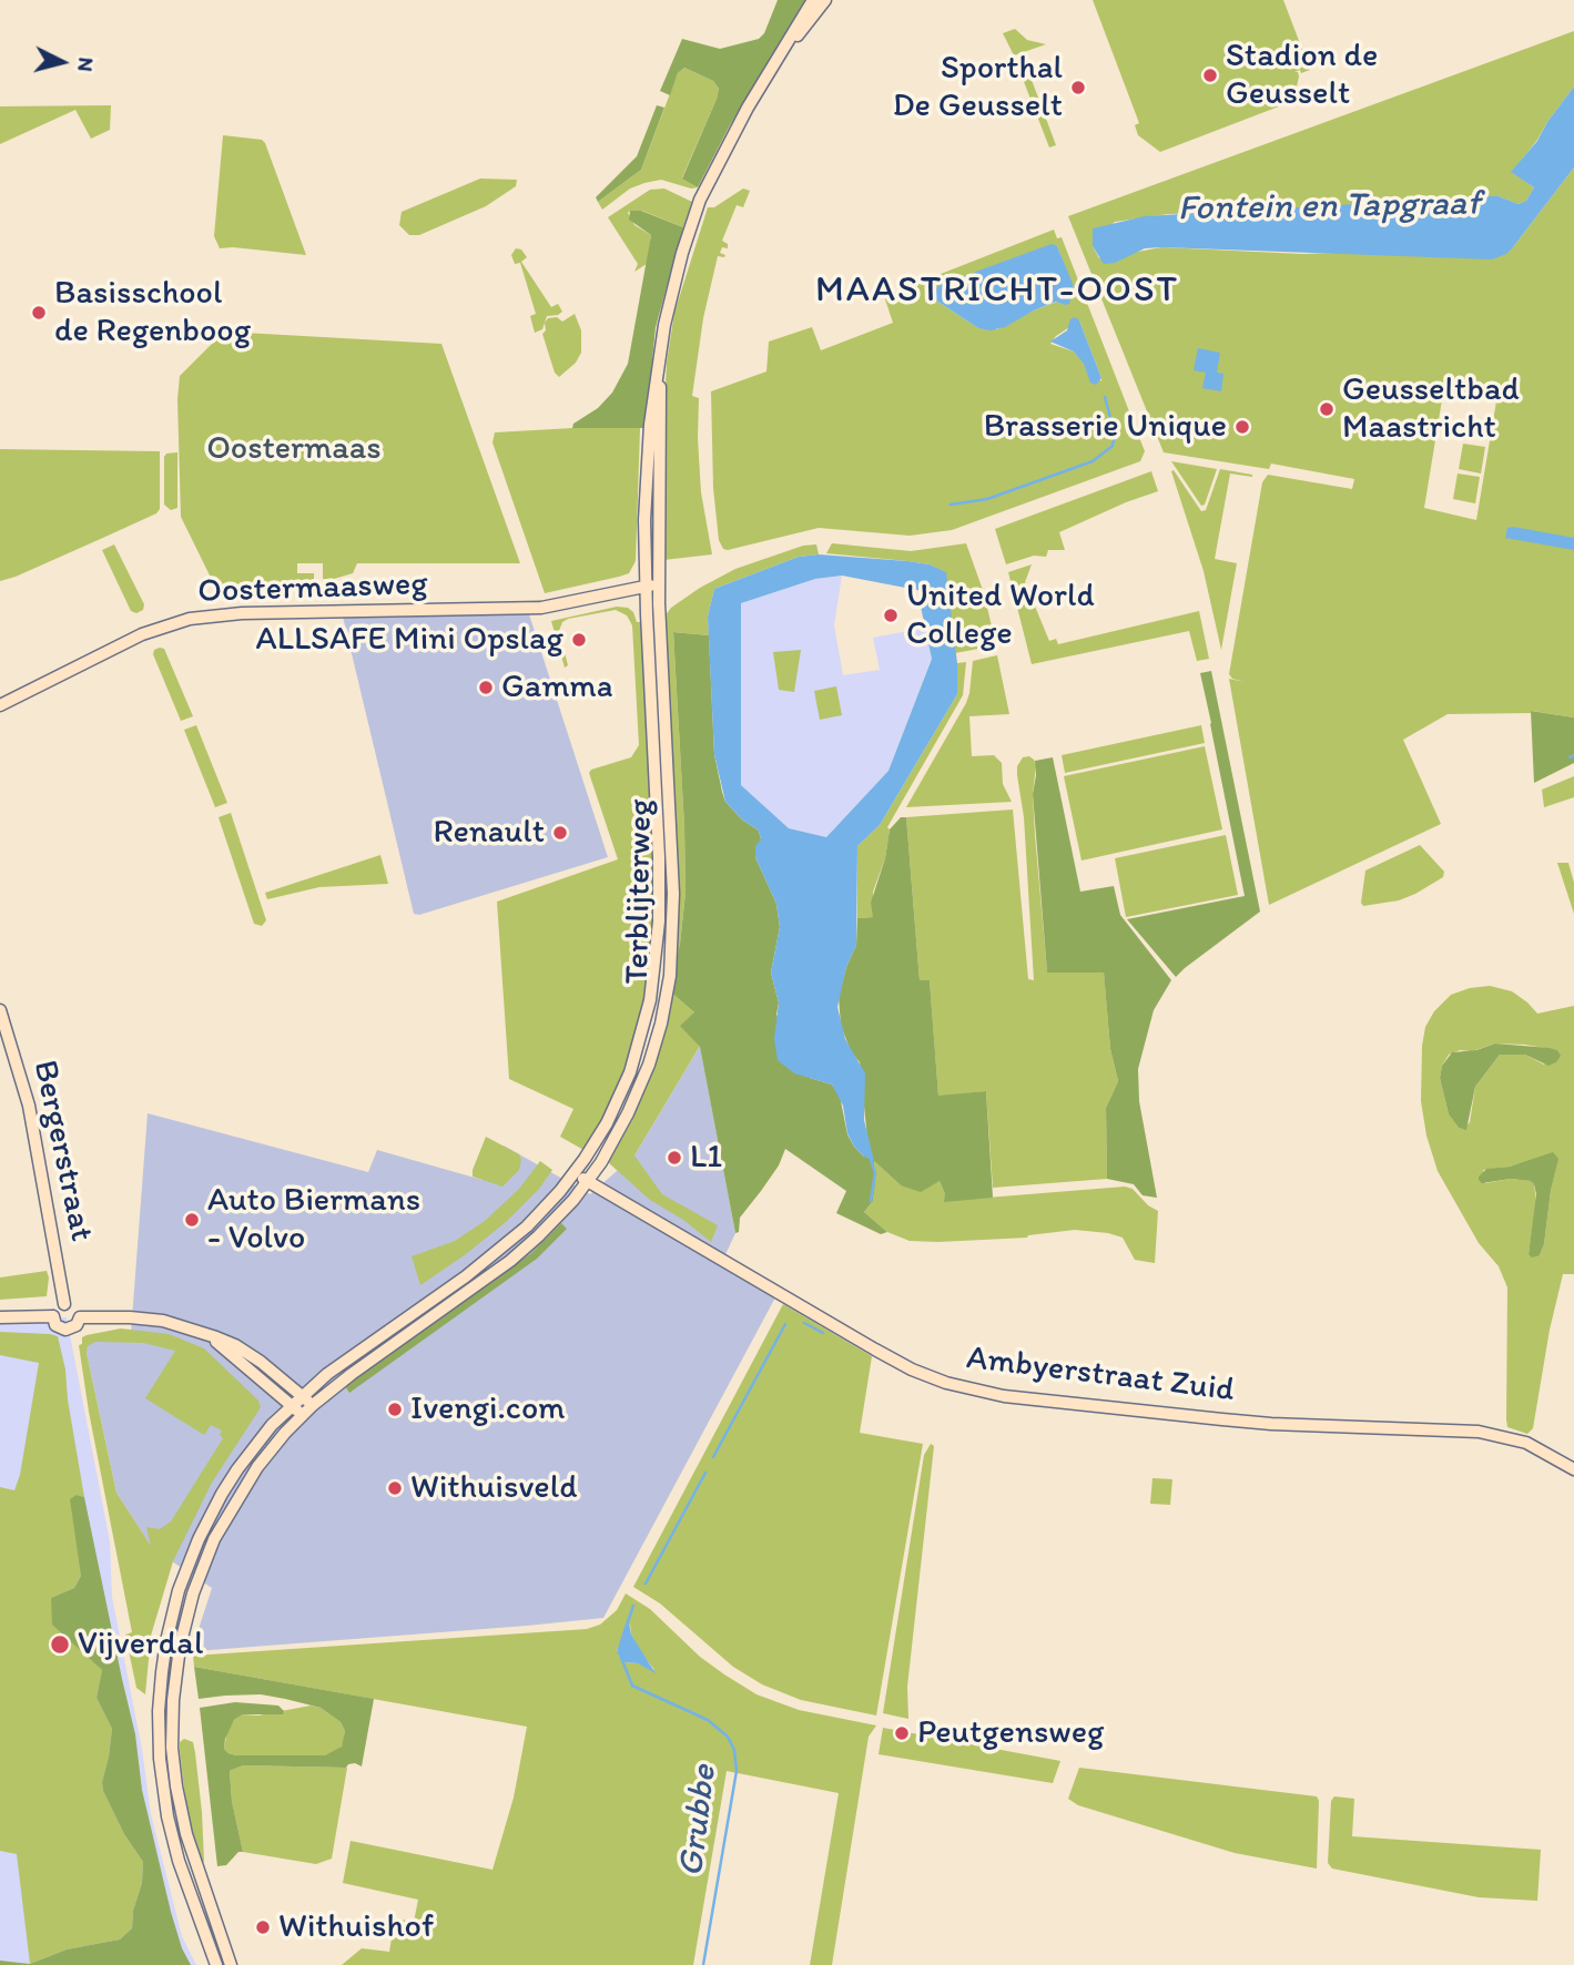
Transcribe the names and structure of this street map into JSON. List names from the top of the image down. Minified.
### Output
{"streets":{"main road":["Oostermaasweg","Terblijterweg","Bergerstraat","Ambyerstraat Zuid"]},"crossings":[["Oostermaasweg","Terblijterweg"],["Terblijterweg","Ambyerstraat Zuid"]],"districts":["MAASTRICHT-OOST"],"water":["Fontein en Tapgraaf","Grubbe"],"parks":["Oostermaas"],"places":["Stadion de Geusselt","Sporthal De Geusselt","Basisschool de Regenboog","Geusseltbad Maastricht","Brasserie Unique","United World College","ALLSAFE Mini Opslag","Gamma","Renault","L1","Auto Biermans - Volvo","Ivengi.com","Withuisveld","Vijverdal","Peutgensweg","Withuishof"],"north":"right"}
